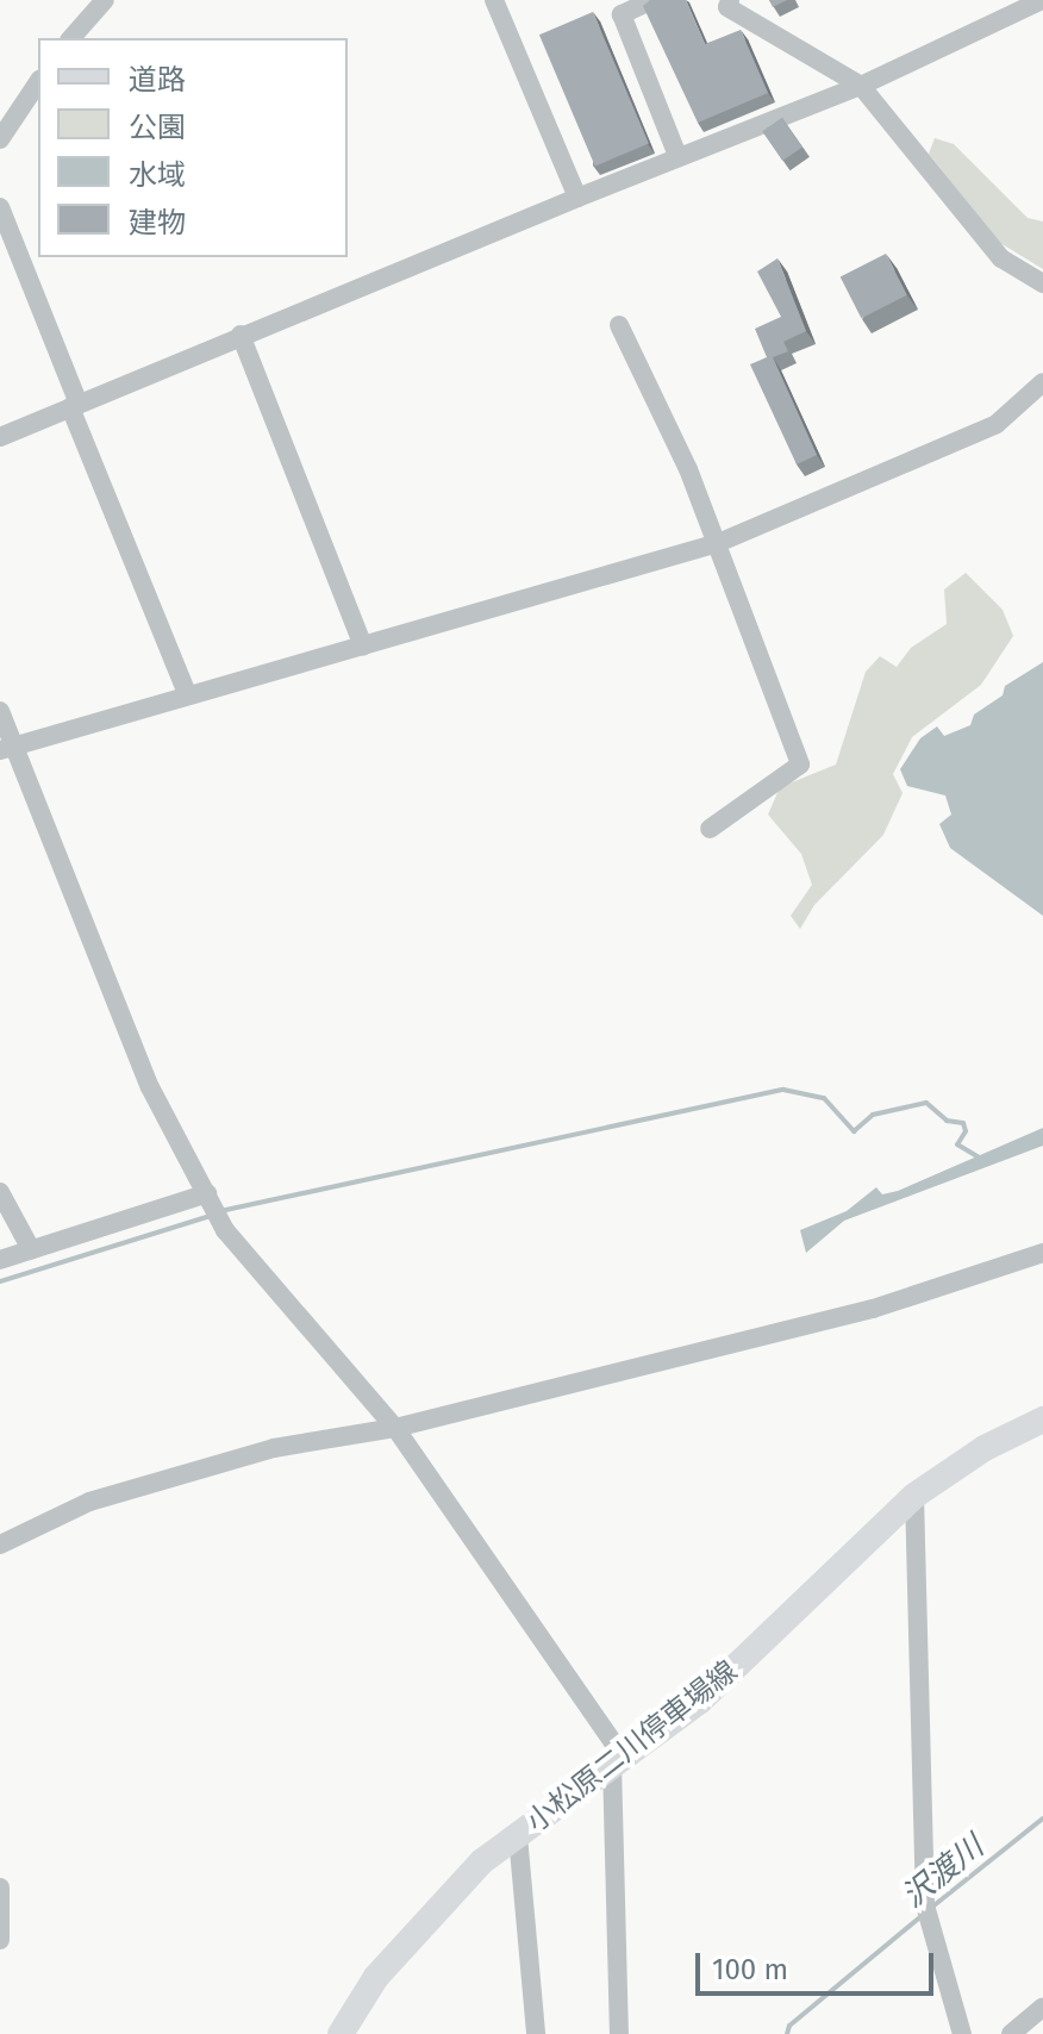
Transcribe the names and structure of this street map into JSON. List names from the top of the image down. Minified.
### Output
{"streets":{"main road":["小松原二川停車場線"]},"water":["沢渡川"],"legend":["道路","公園","水域","建物"],"scale_bar":"100 m"}
